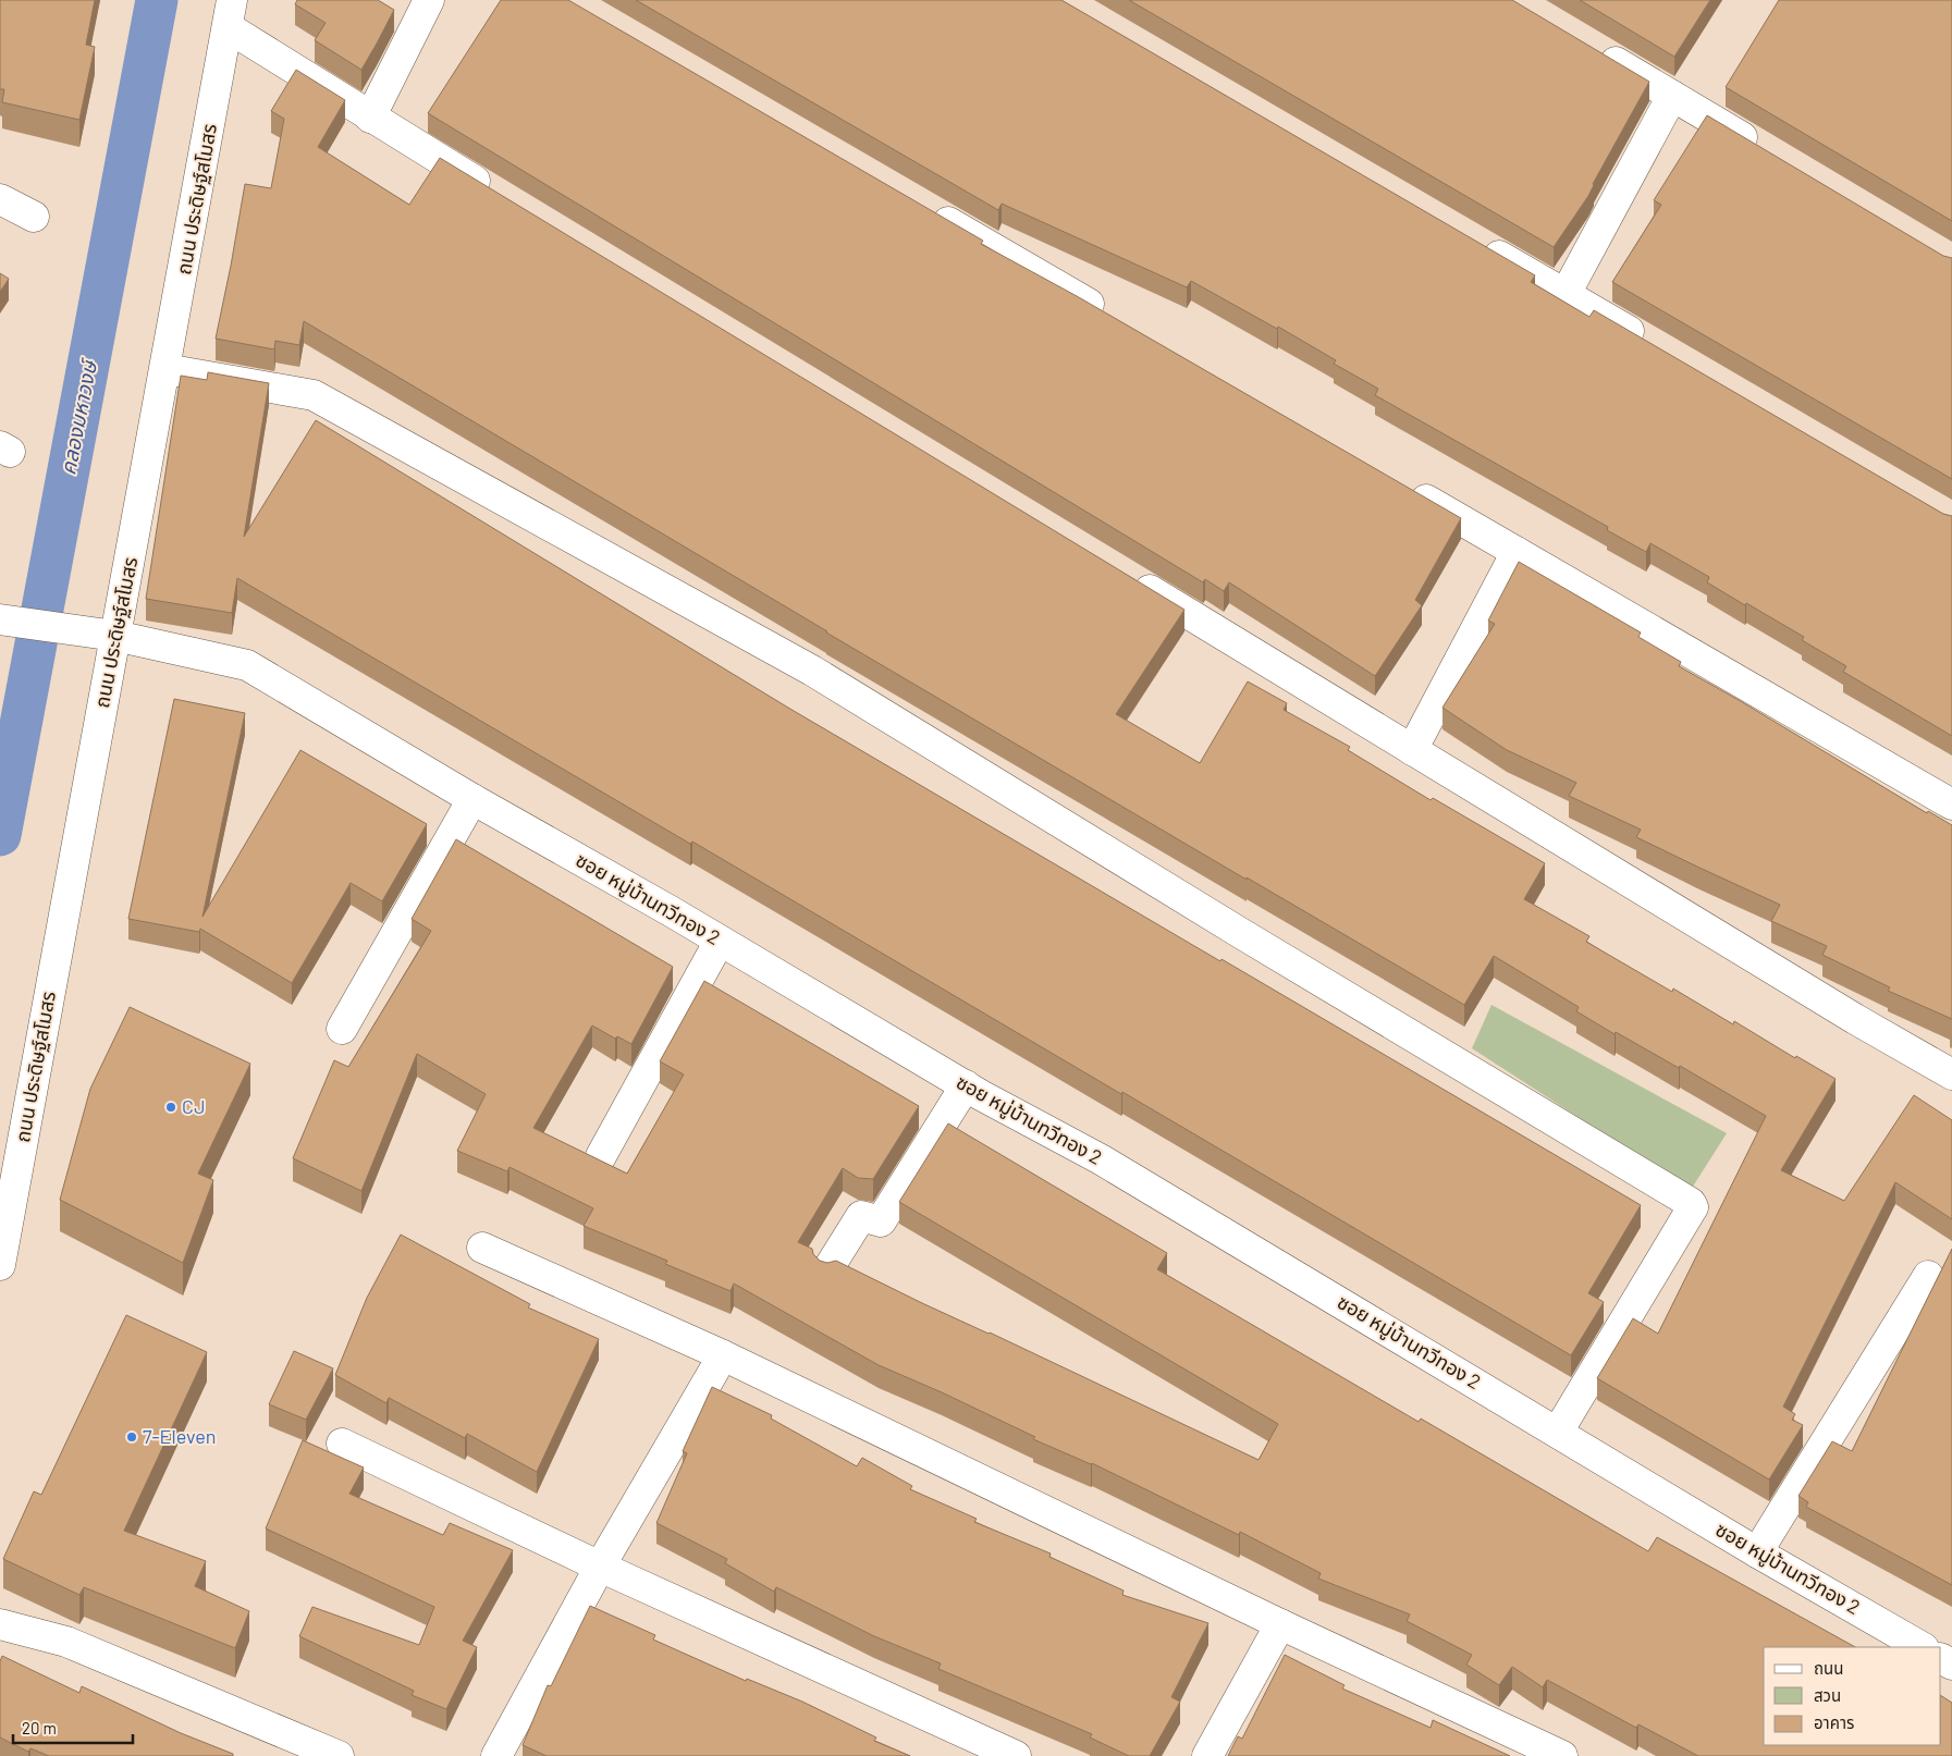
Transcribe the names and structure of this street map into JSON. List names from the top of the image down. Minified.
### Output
{"streets":{"street":["ถนน ประดิษฐ์สโมสร","ซอย หมู่บ้านทวีทอง 2"]},"crossings":[["ถนน ประดิษฐ์สโมสร","ซอย หมู่บ้านทวีทอง 2"]],"water":["คลองมหาวงษ์"],"places":["CJ","7-Eleven"],"legend":["ถนน","สวน","อาคาร"],"scale_bar":"20 m"}
